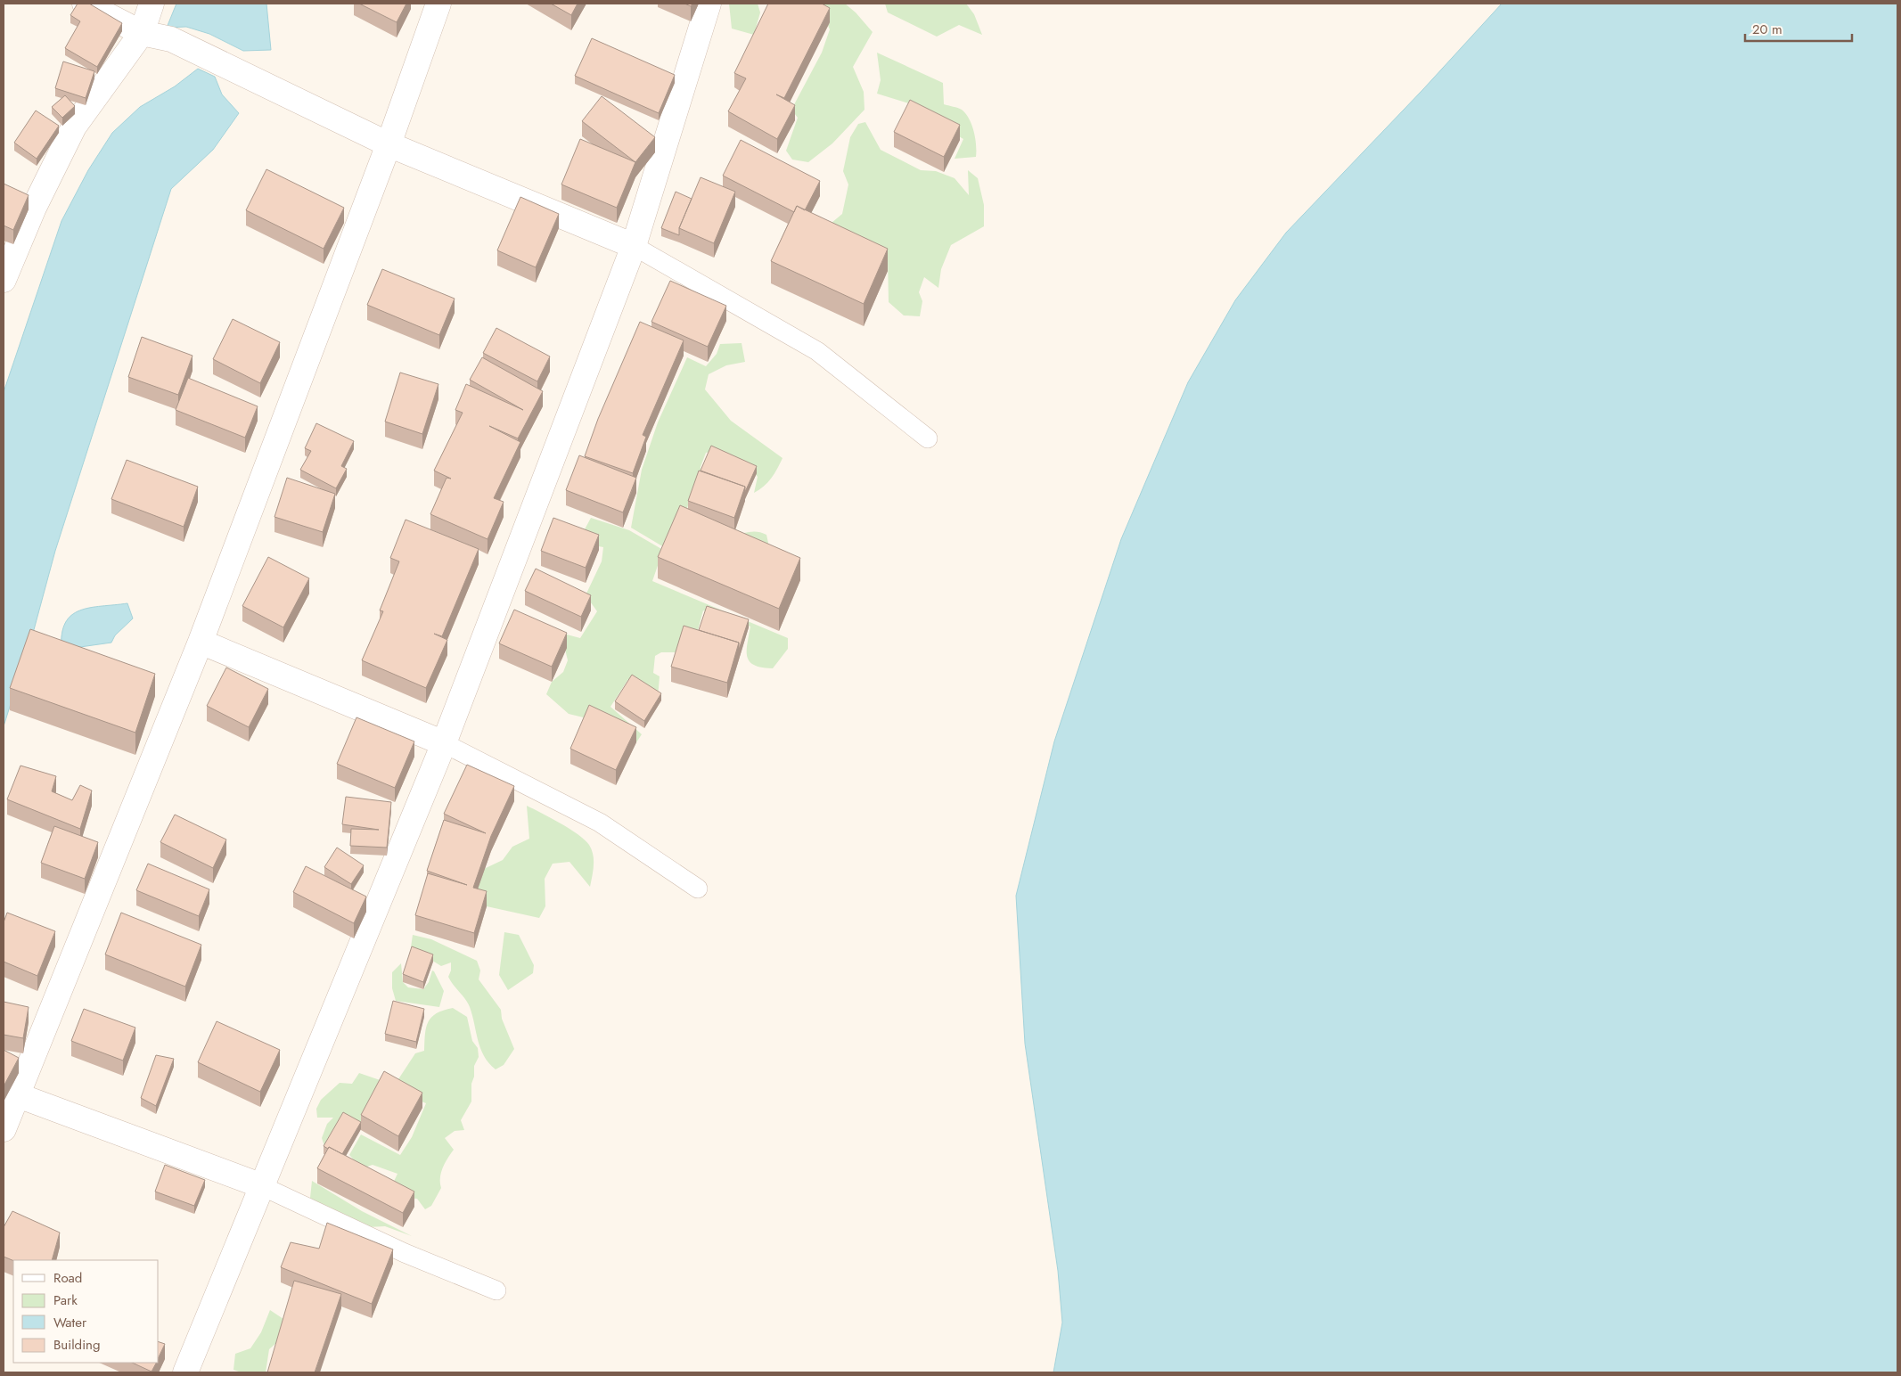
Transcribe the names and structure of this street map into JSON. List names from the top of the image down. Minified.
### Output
{"legend":["Road","Park","Water","Building"],"scale_bar":"20 m"}
